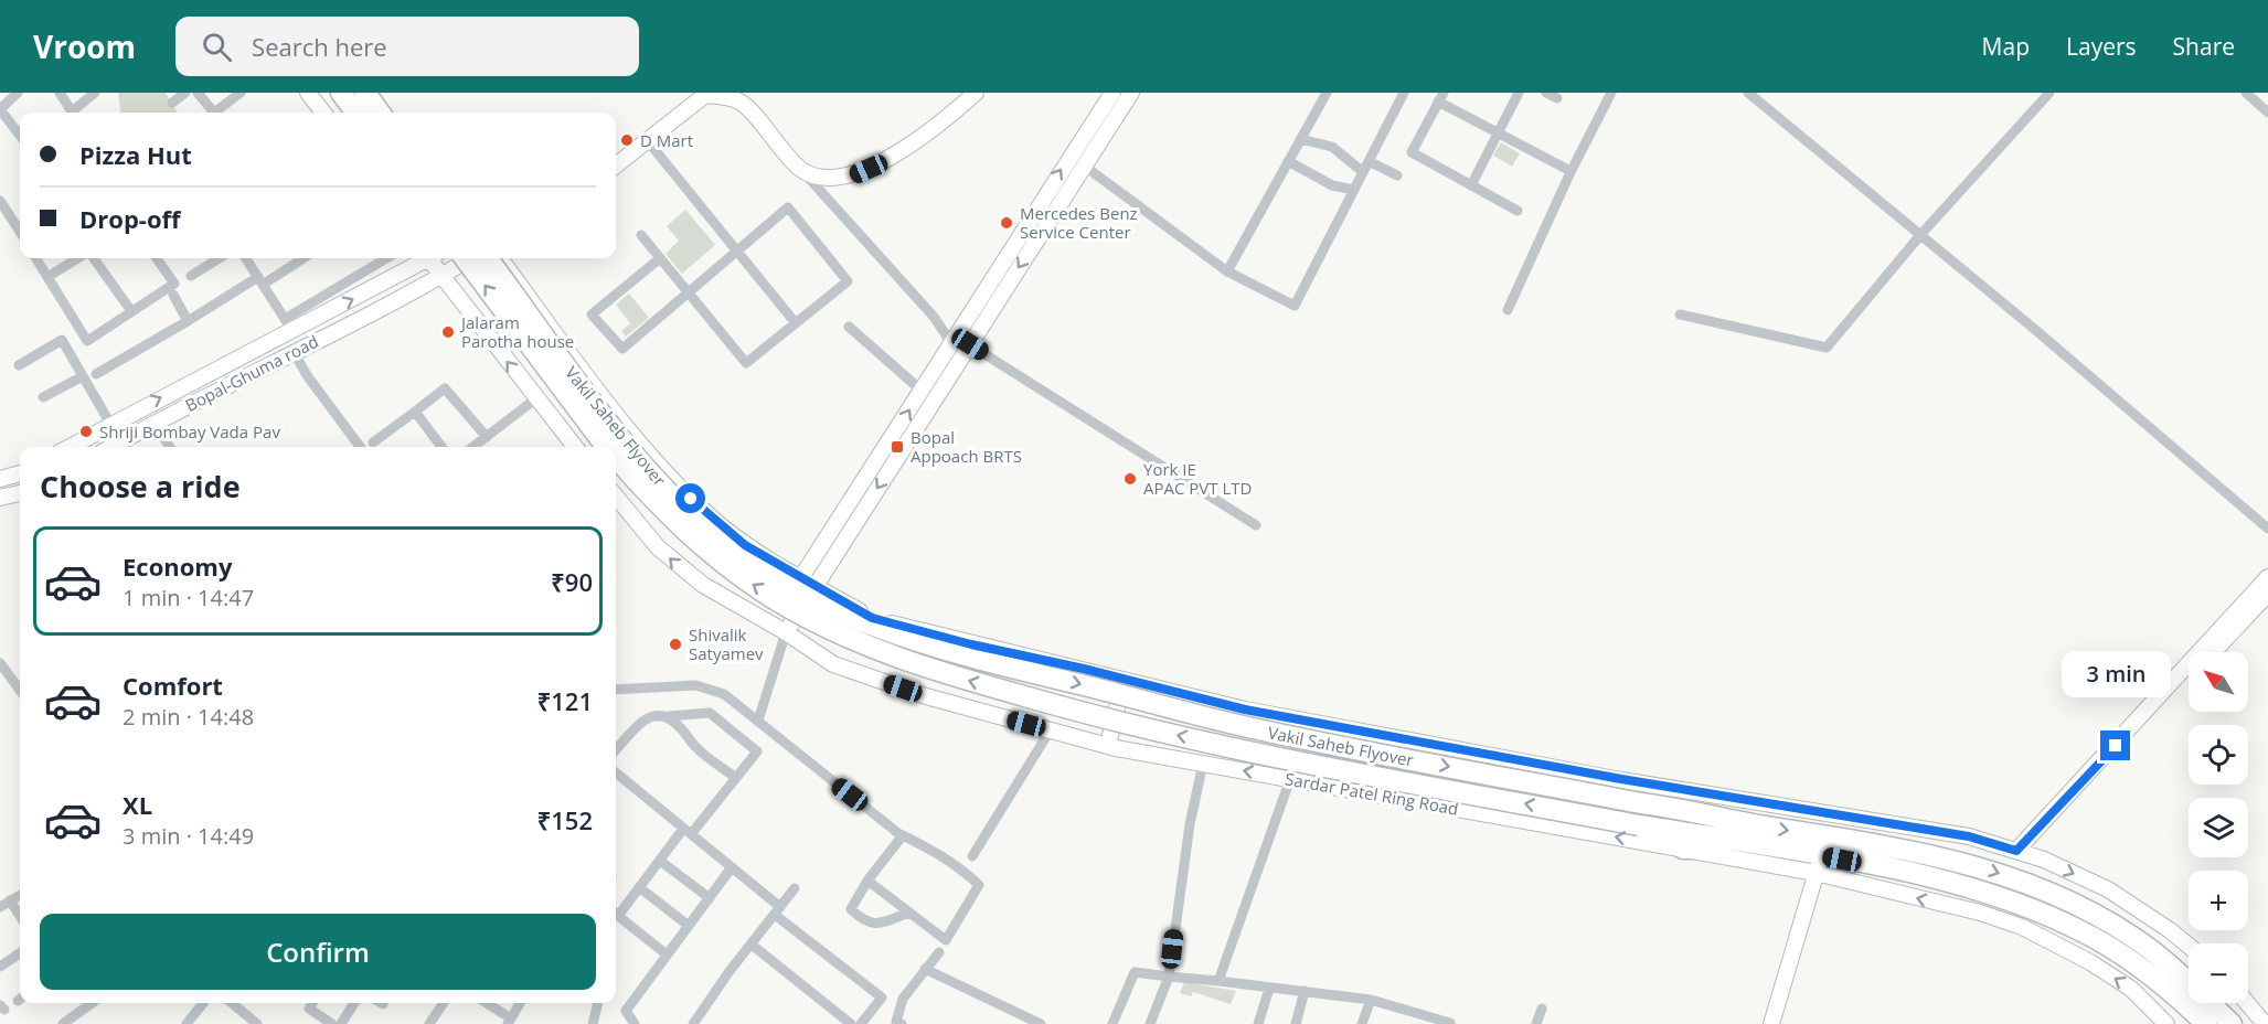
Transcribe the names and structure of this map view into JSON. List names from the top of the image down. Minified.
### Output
{"streets":{"highway":["Vakil Saheb Flyover","Sardar Patel Ring Road"],"street":["Bopal-Ghuma road"]},"crossings":[["Vakil Saheb Flyover","Sardar Patel Ring Road"]],"places":{"other":["D Mart","Mercedes Benz Service Center","Jalaram Parotha house","Shriji Bombay Vada Pav","York IE APAC PVT LTD","Shivalik Satyamev"],"transit":["Bopal Appoach BRTS"]},"north":"top left","page":{"header":"Vroom","search":"Search here","nav":["Map","Layers","Share"],"banner":["Pizza Hut","Drop-off"],"heading":"Choose a ride","list":[{"name":"Economy","note":"1 min · 14:47","value":"₹90"},{"name":"Comfort","note":"2 min · 14:48","value":"₹121"},{"name":"XL","note":"3 min · 14:49","value":"₹152"}],"bubble":"3 min","map_buttons":["+","−"],"buttons":"Confirm"}}
